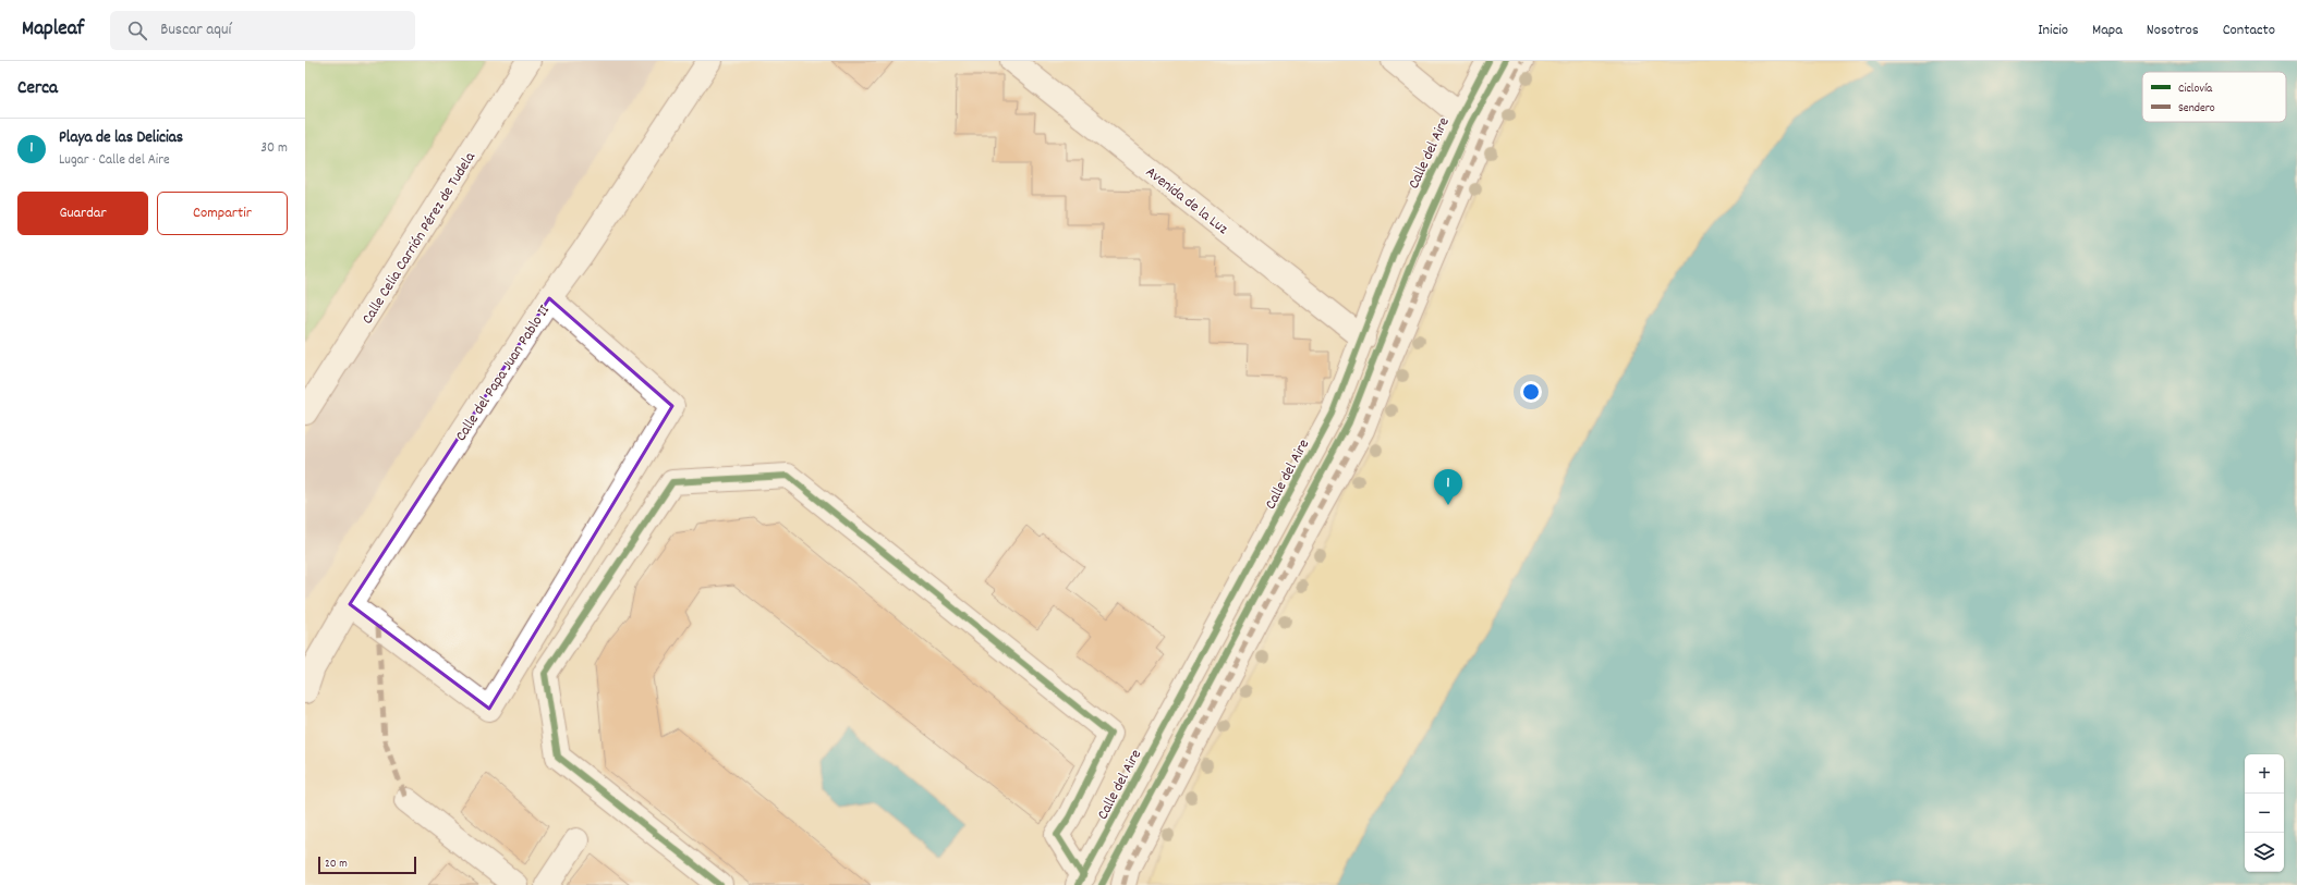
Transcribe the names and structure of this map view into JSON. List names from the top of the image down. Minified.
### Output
{"streets":{"street":["Calle del Aire","Avenida de la Luz","Calle Celia Carrión Pérez de Tudela","Calle del Papa Juan Pablo II"]},"crossings":[["Calle del Aire","Avenida de la Luz"]],"legend":["Ciclovía","Sendero"],"scale_bar":"20 m","page":{"header":"Mapleaf","search":"Buscar aquí","nav":["Inicio","Mapa","Nosotros","Contacto"],"heading":"Cerca","list":[{"mark":"1","name":"Playa de las Delicias","note":"Lugar · Calle del Aire","value":"30 m"}],"buttons":["Guardar","Compartir"],"pins":"1","map_buttons":["+","−"],"scale":"20 m"}}
